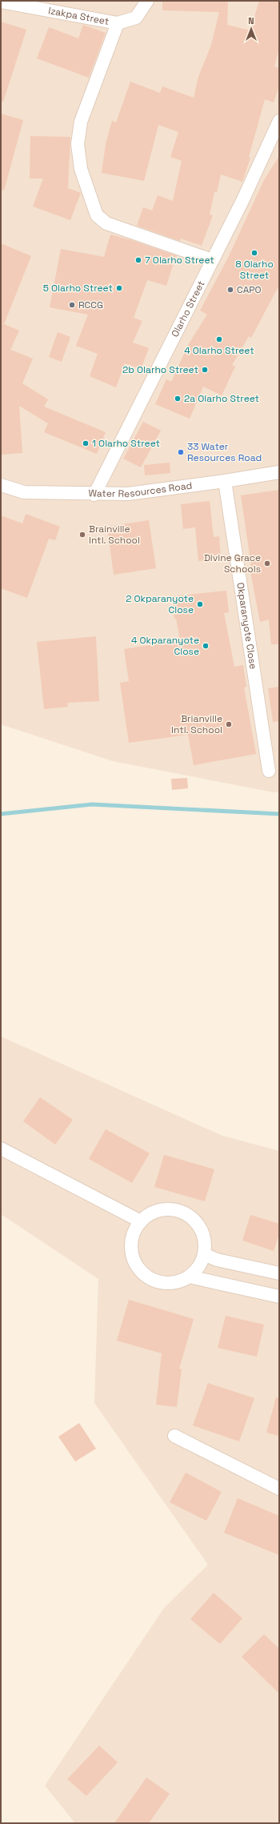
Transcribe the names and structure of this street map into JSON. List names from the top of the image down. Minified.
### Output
{"streets":{"street":["Izakpa Street","Olarho Street","Water Resources Road","Okparanyote Close"]},"crossings":[["Olarho Street","Water Resources Road"],["Water Resources Road","Okparanyote Close"]],"places":["8 Olarho Street","7 Olarho Street","5 Olarho Street","CAPO","RCCG","4 Olarho Street","2b Olarho Street","2a Olarho Street","1 Olarho Street","33 Water Resources Road","Brainville Intl. School","Divine Grace Schools","2 Okparanyote Close","4 Okparanyote Close","Brianville Intl. School"],"north":"top"}
